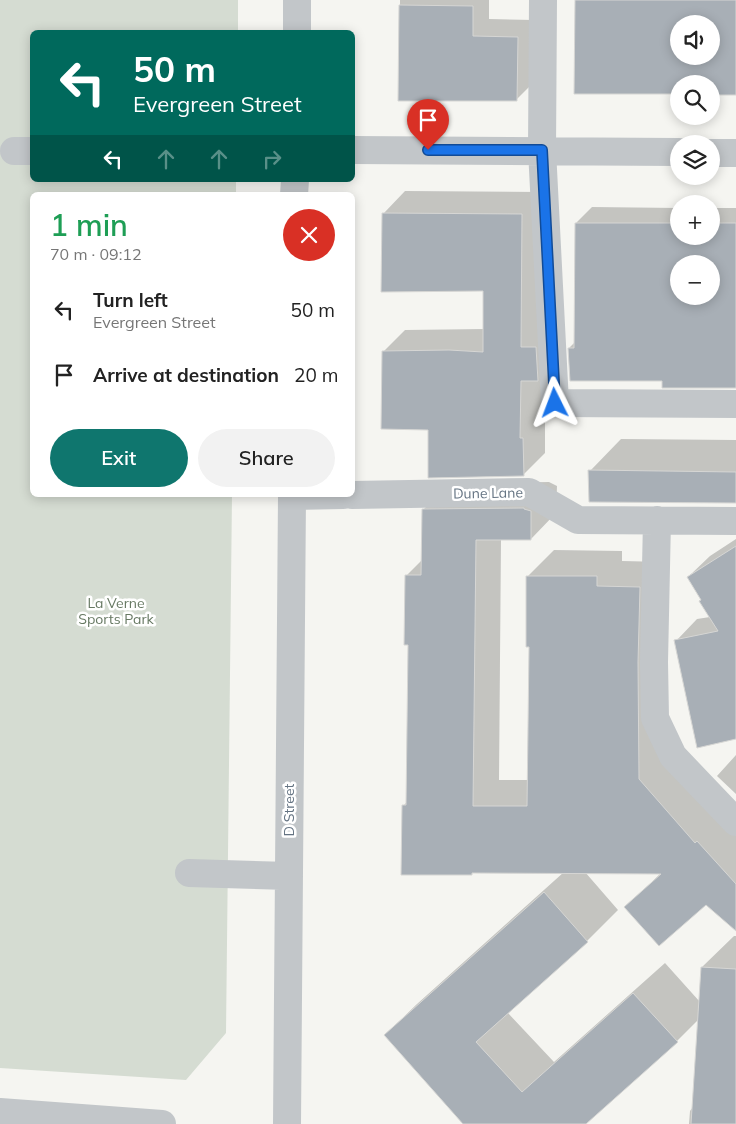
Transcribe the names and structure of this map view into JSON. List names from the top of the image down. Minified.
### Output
{"streets":{"street":["Dune Lane","D Street"]},"parks":["La Verne Sports Park"],"page":{"map_buttons":["+","−"],"turn":["50 m","Evergreen Street"],"heading":["1 min","70 m · 09:12"],"list":[{"name":"Turn left","note":"Evergreen Street","value":"50 m"},{"name":"Arrive at destination","value":"20 m"}],"buttons":["Exit","Share"]}}
